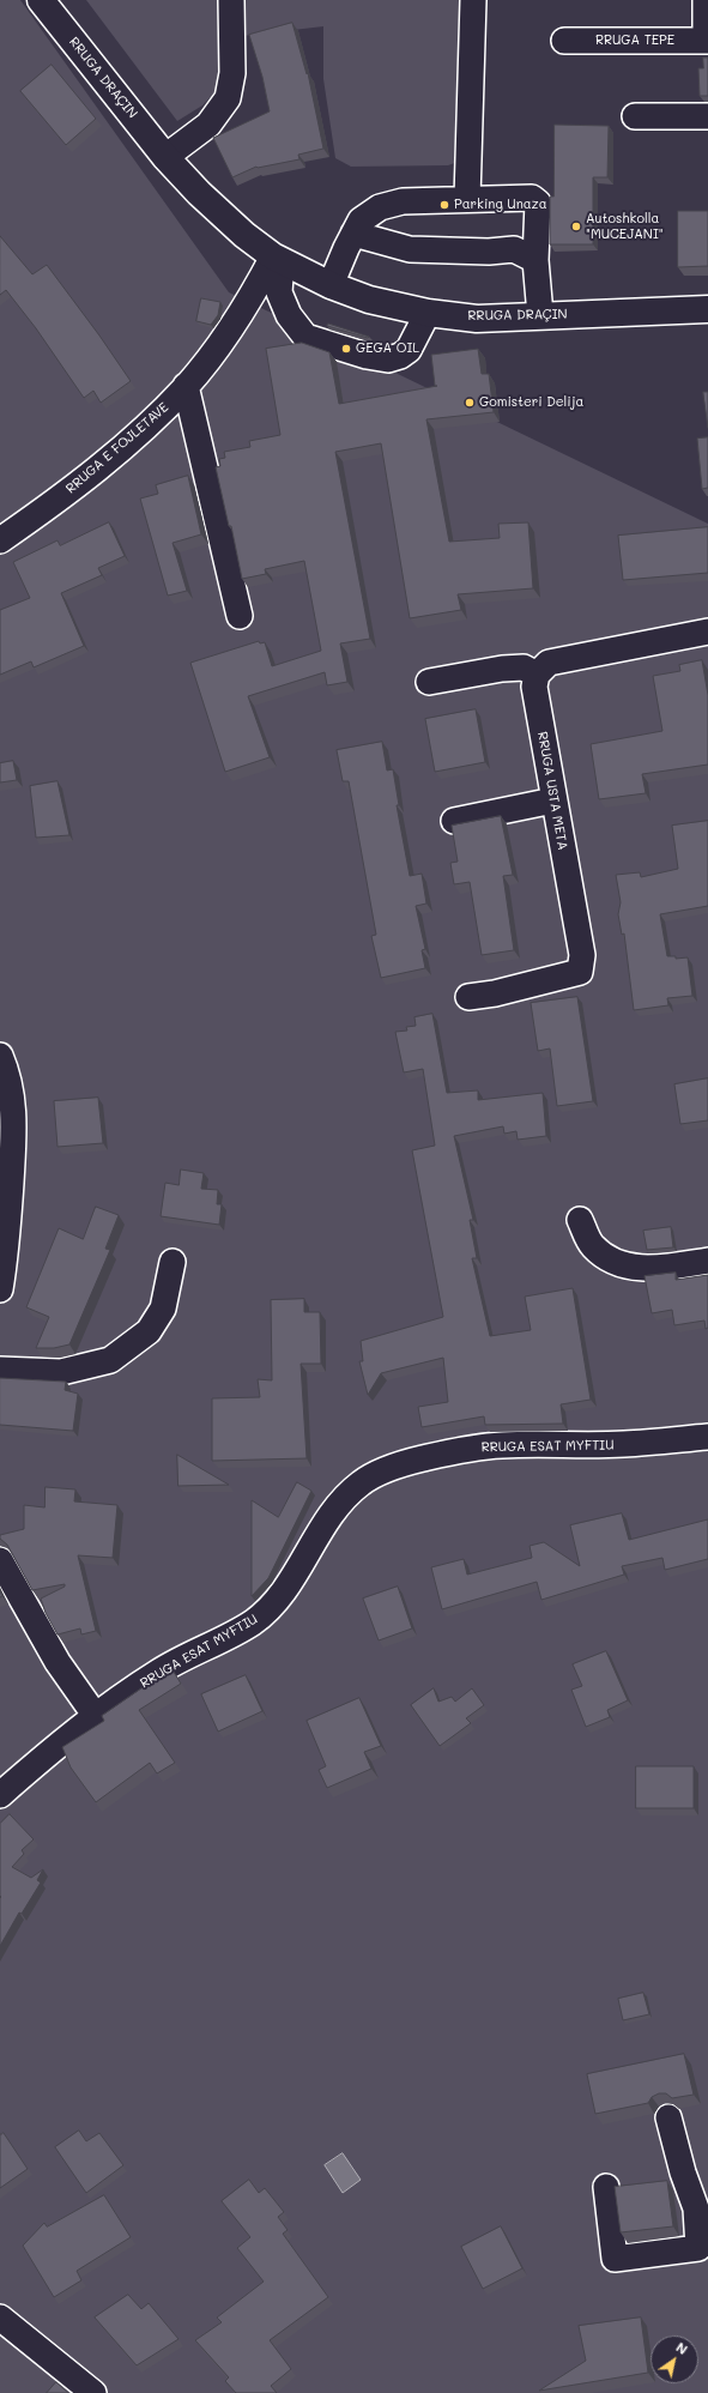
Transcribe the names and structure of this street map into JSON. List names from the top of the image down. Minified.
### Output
{"streets":{"main road":["RRUGA DRAÇIN"],"street":["RRUGA TEPE","RRUGA E FOJLETAVE","RRUGA USTA META","RRUGA ESAT MYFTIU"]},"crossings":[["RRUGA DRAÇIN","RRUGA E FOJLETAVE"]],"places":["Parking Unaza","Autoshkolla \"MUCEJANI\"","GEGA OIL","Gomisteri Delija"],"north":"top right"}
